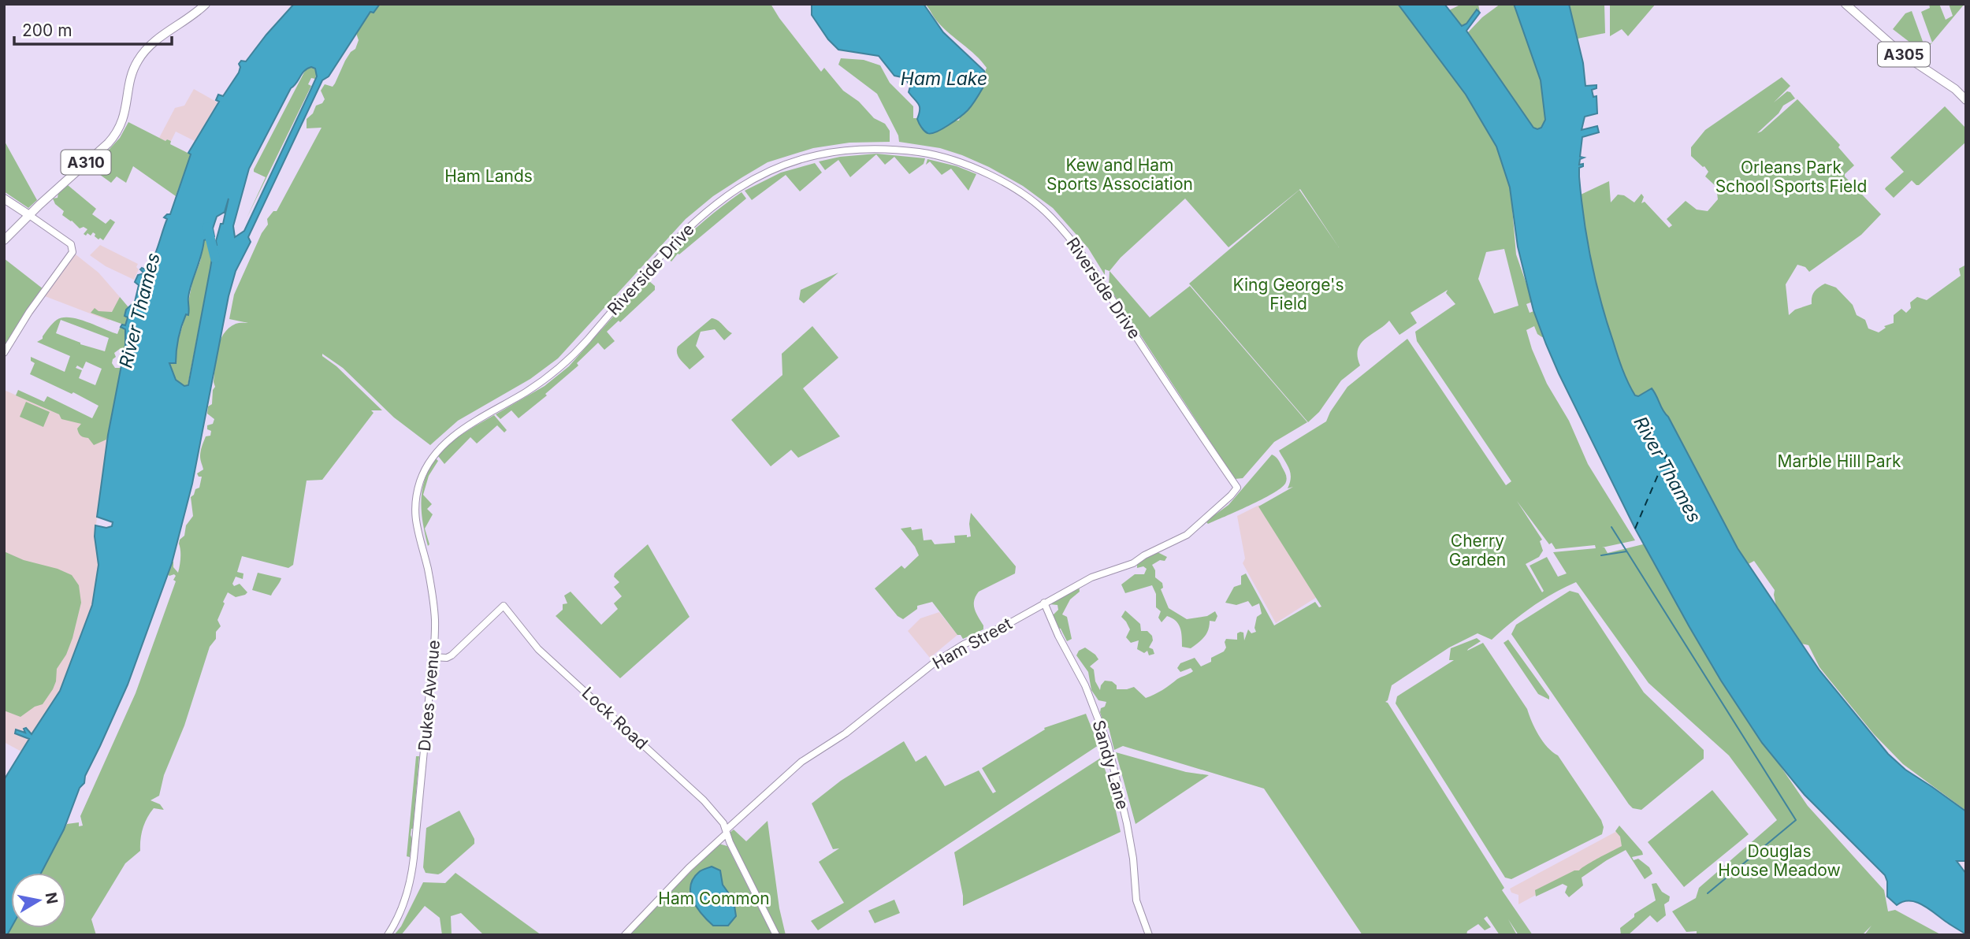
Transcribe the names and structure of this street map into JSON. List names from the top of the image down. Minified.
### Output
{"streets":{"main road":["A305","A310"],"street":["Riverside Drive","Ham Street","Dukes Avenue","Lock Road","Sandy Lane"]},"crossings":[["Riverside Drive","Ham Street"],["Riverside Drive","Dukes Avenue"],["Ham Street","Lock Road"],["Ham Street","Sandy Lane"],["Dukes Avenue","Lock Road"]],"water":["Ham Lake","River Thames"],"parks":["Kew and Ham Sports Association","Orleans Park School Sports Field","Ham Lands","King George's Field","Marble Hill Park","Cherry Garden","Douglas House Meadow","Ham Common"],"scale_bar":"200 m","north":"right"}
